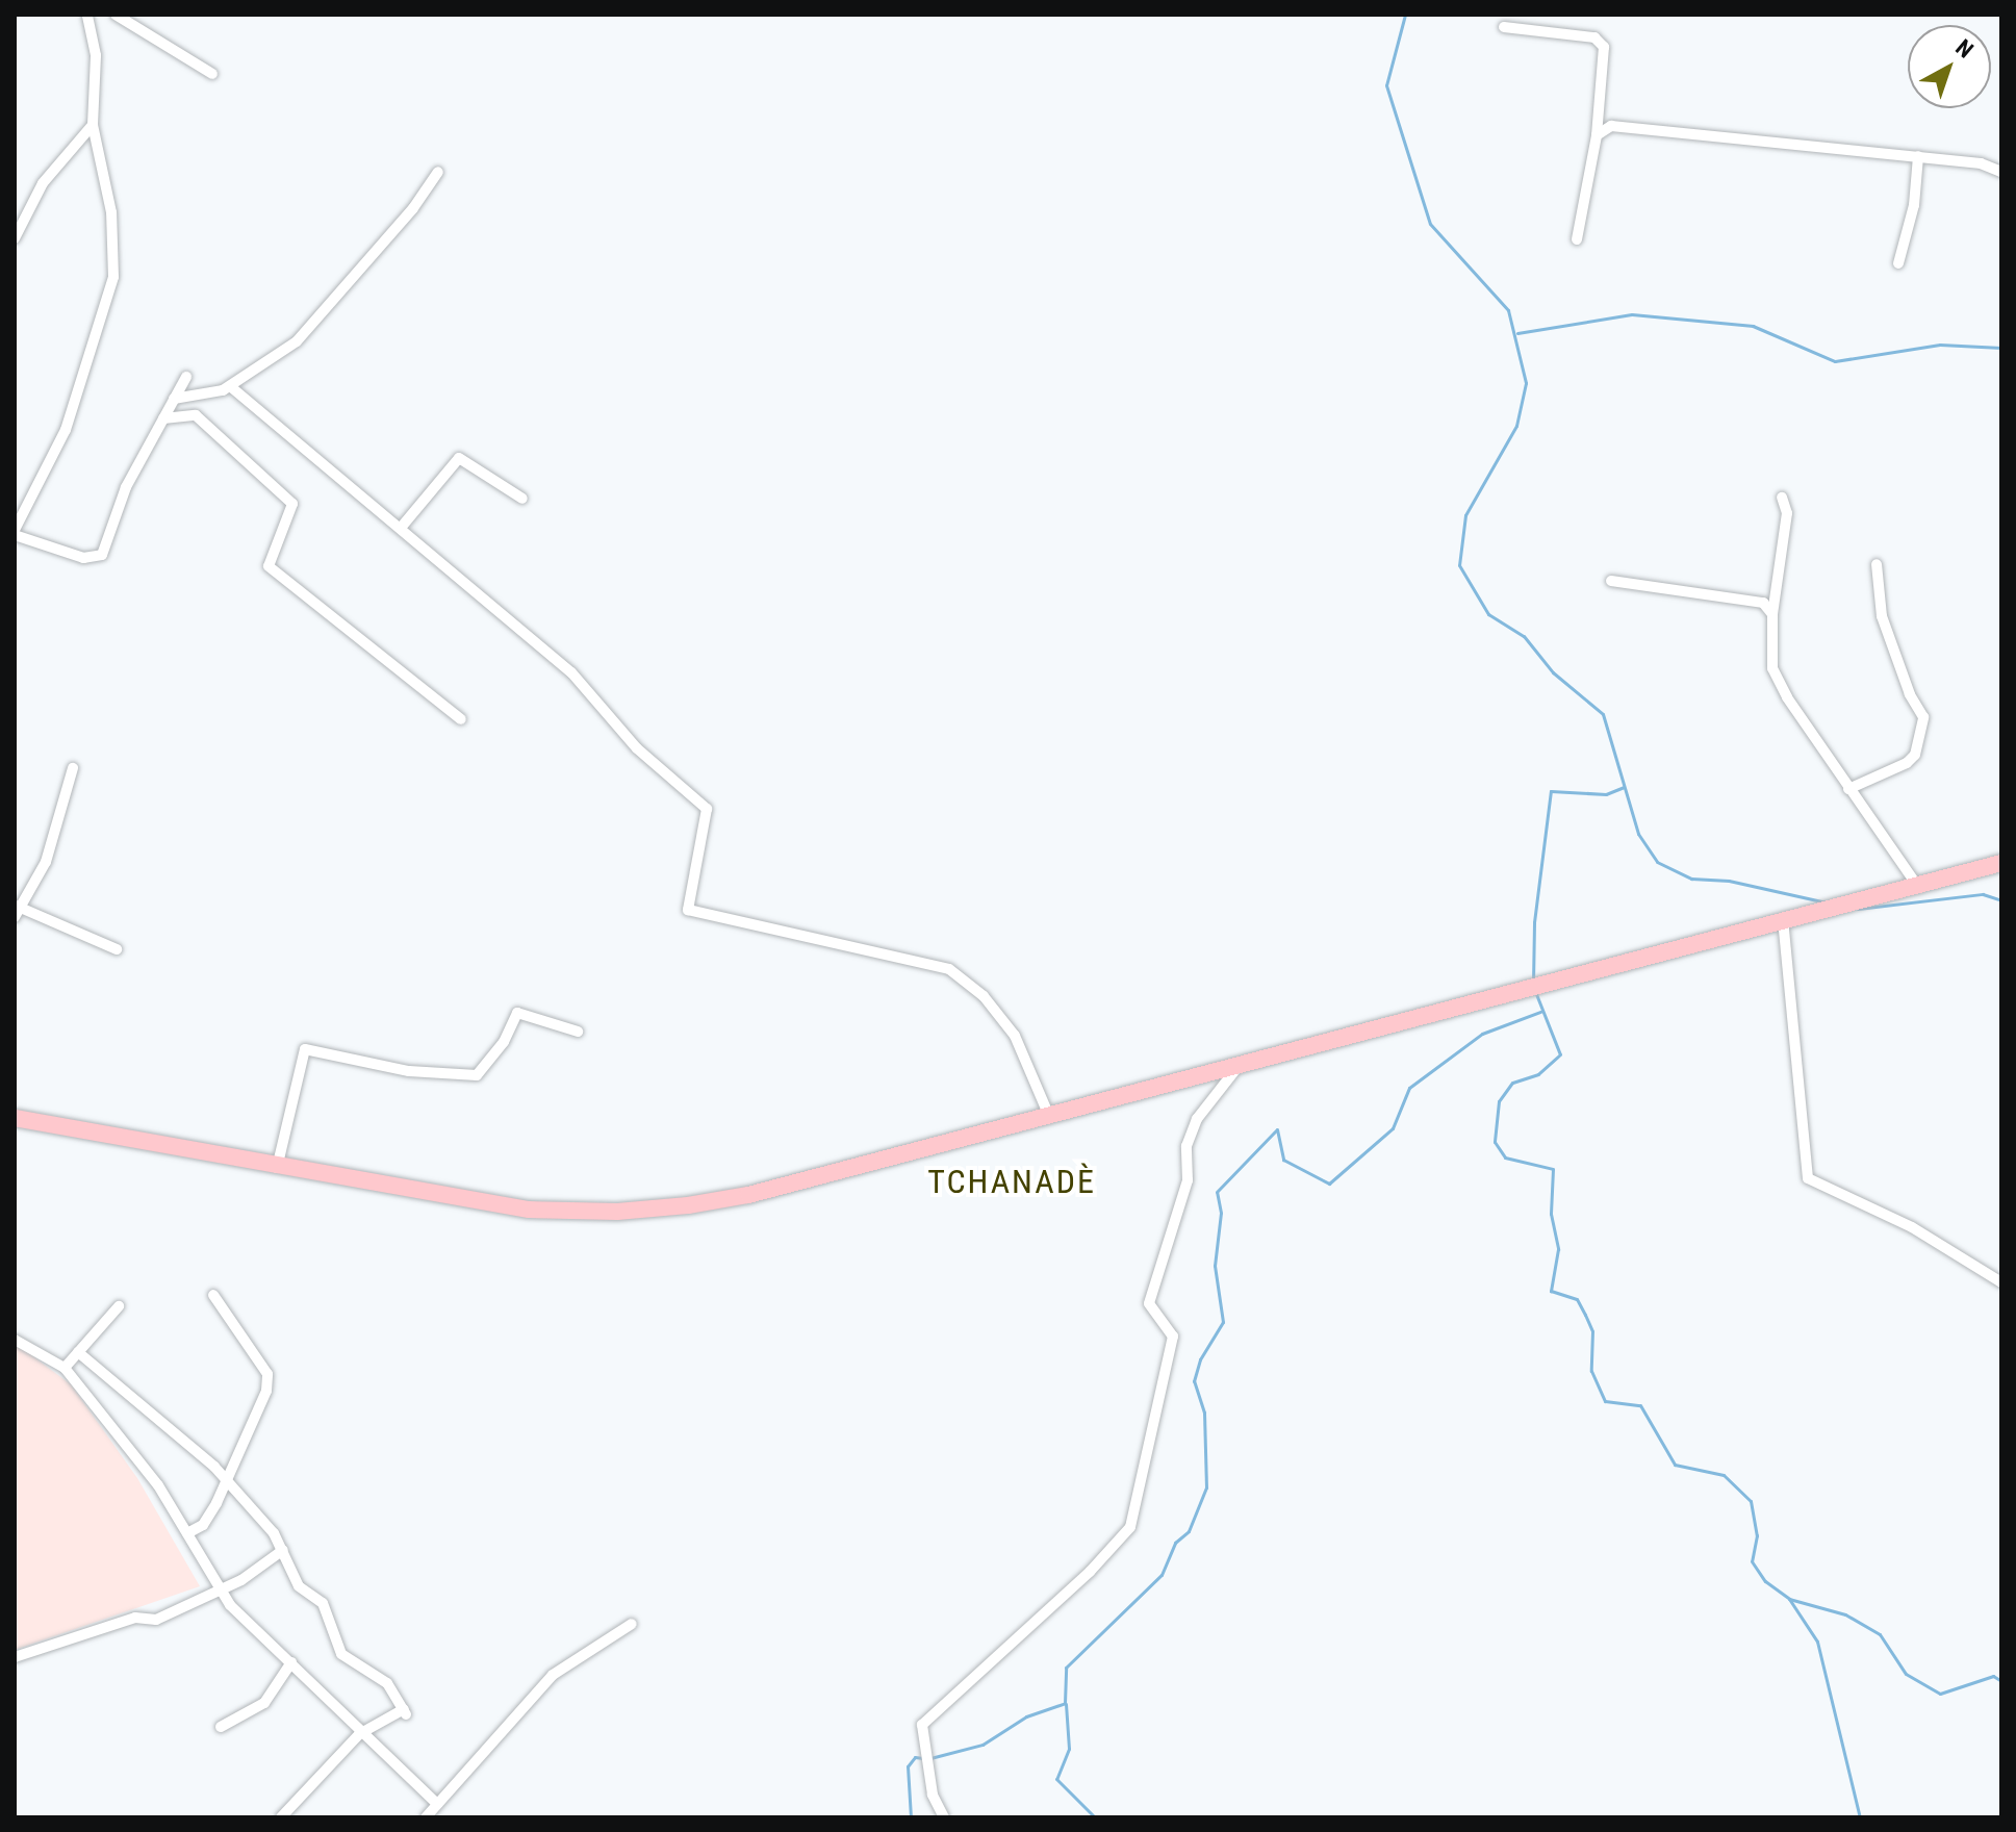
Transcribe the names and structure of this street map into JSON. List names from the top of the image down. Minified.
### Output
{"districts":["TCHANADÈ"],"north":"top right"}
